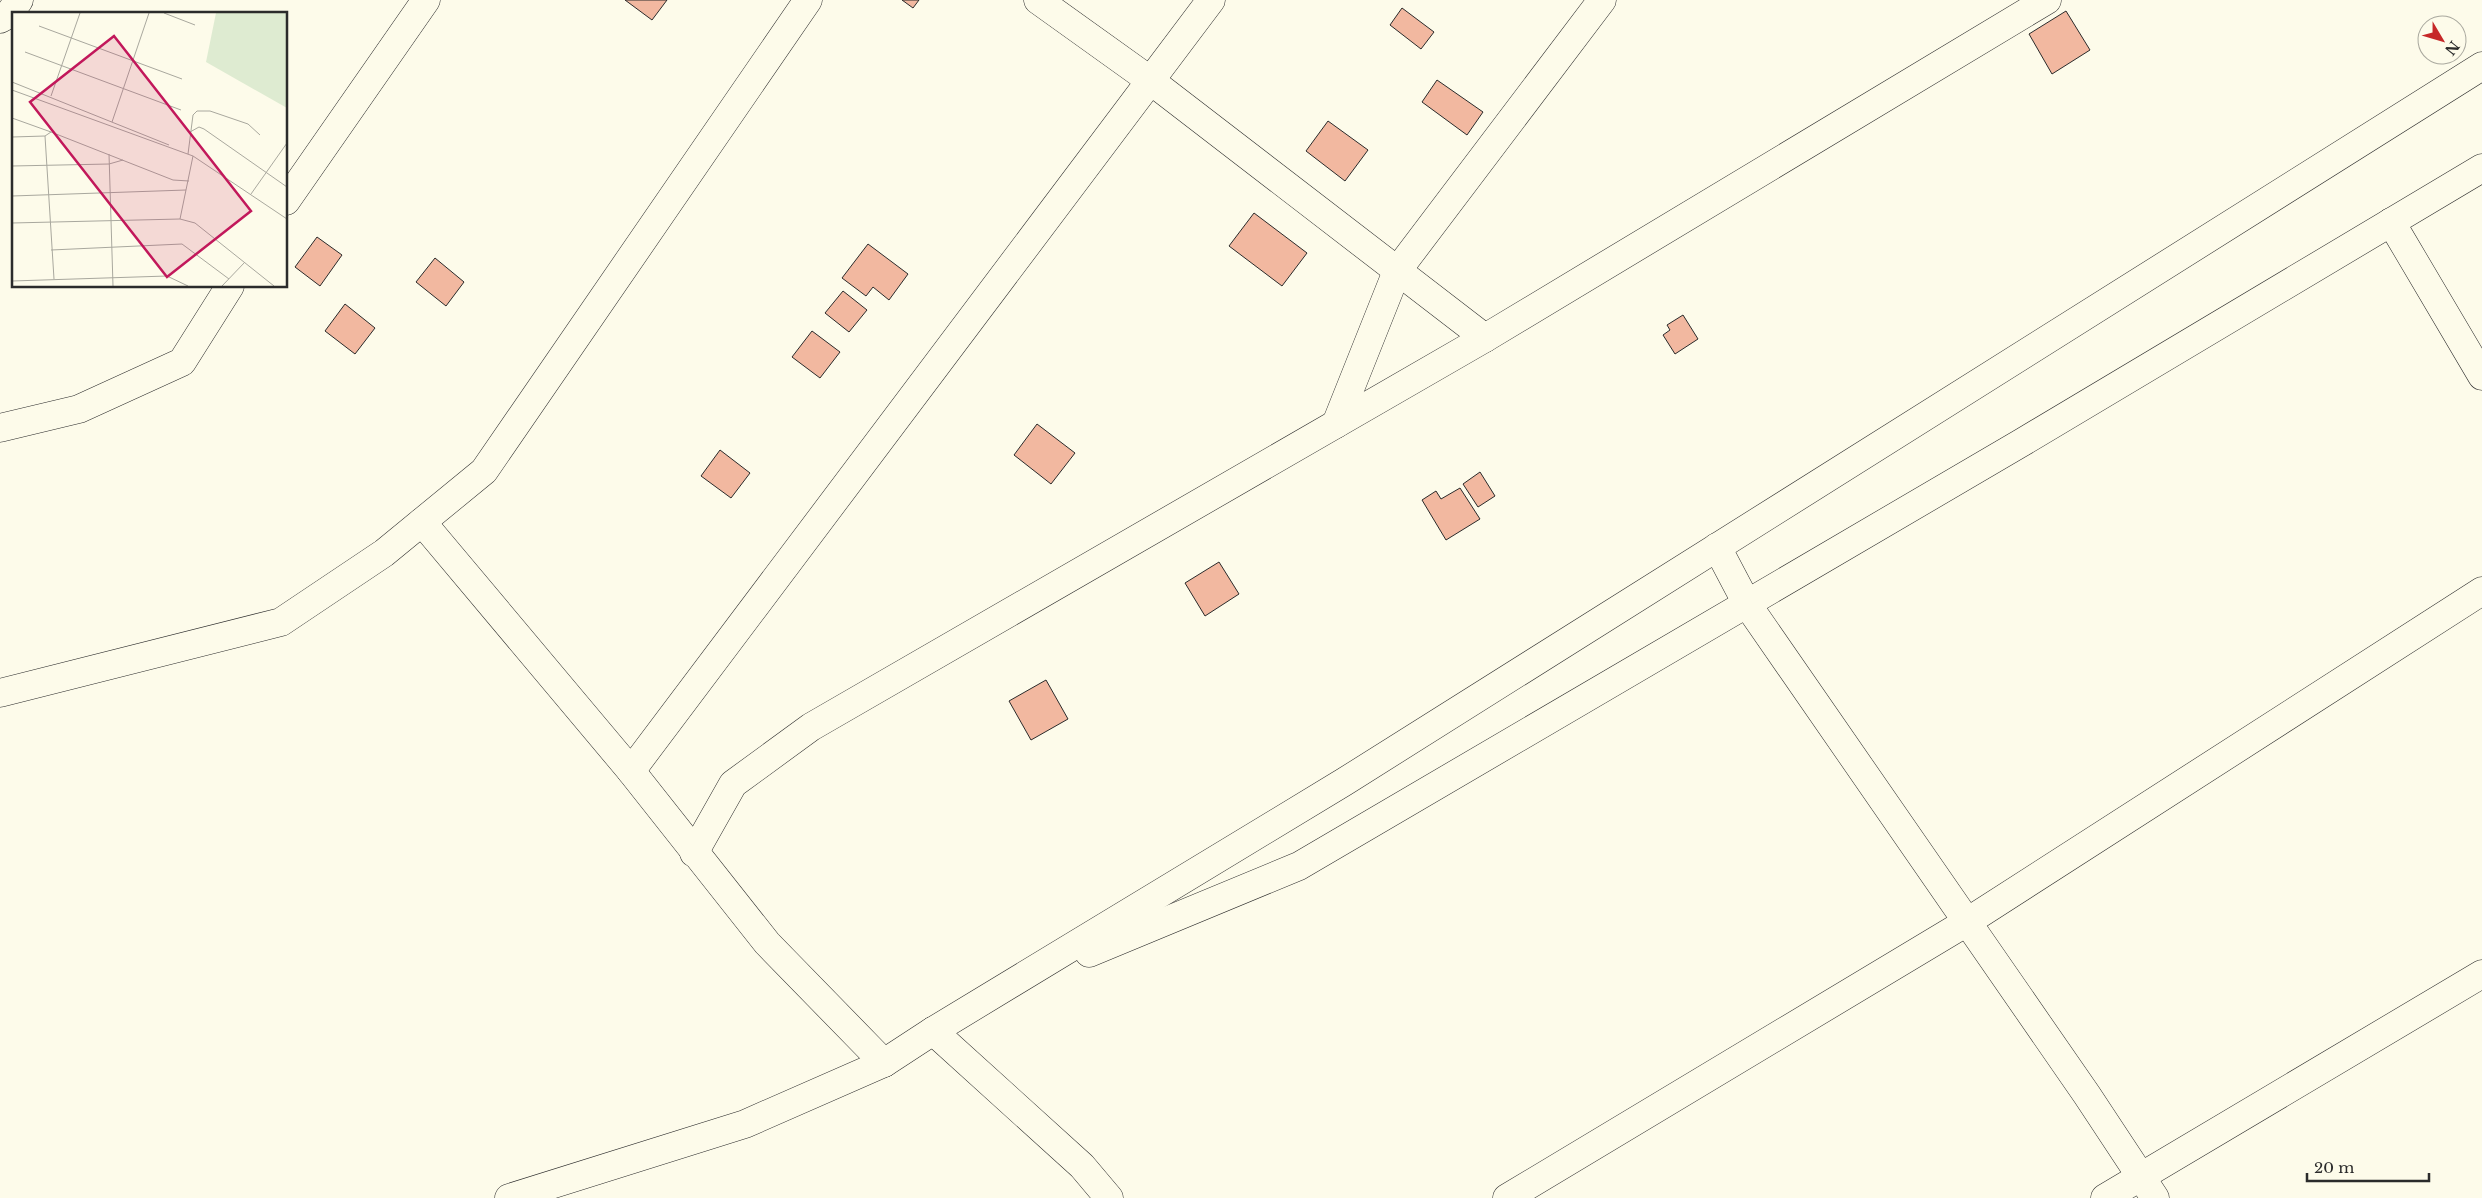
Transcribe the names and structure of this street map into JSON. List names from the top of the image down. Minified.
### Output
{"scale_bar":"20 m","north":"bottom right"}
